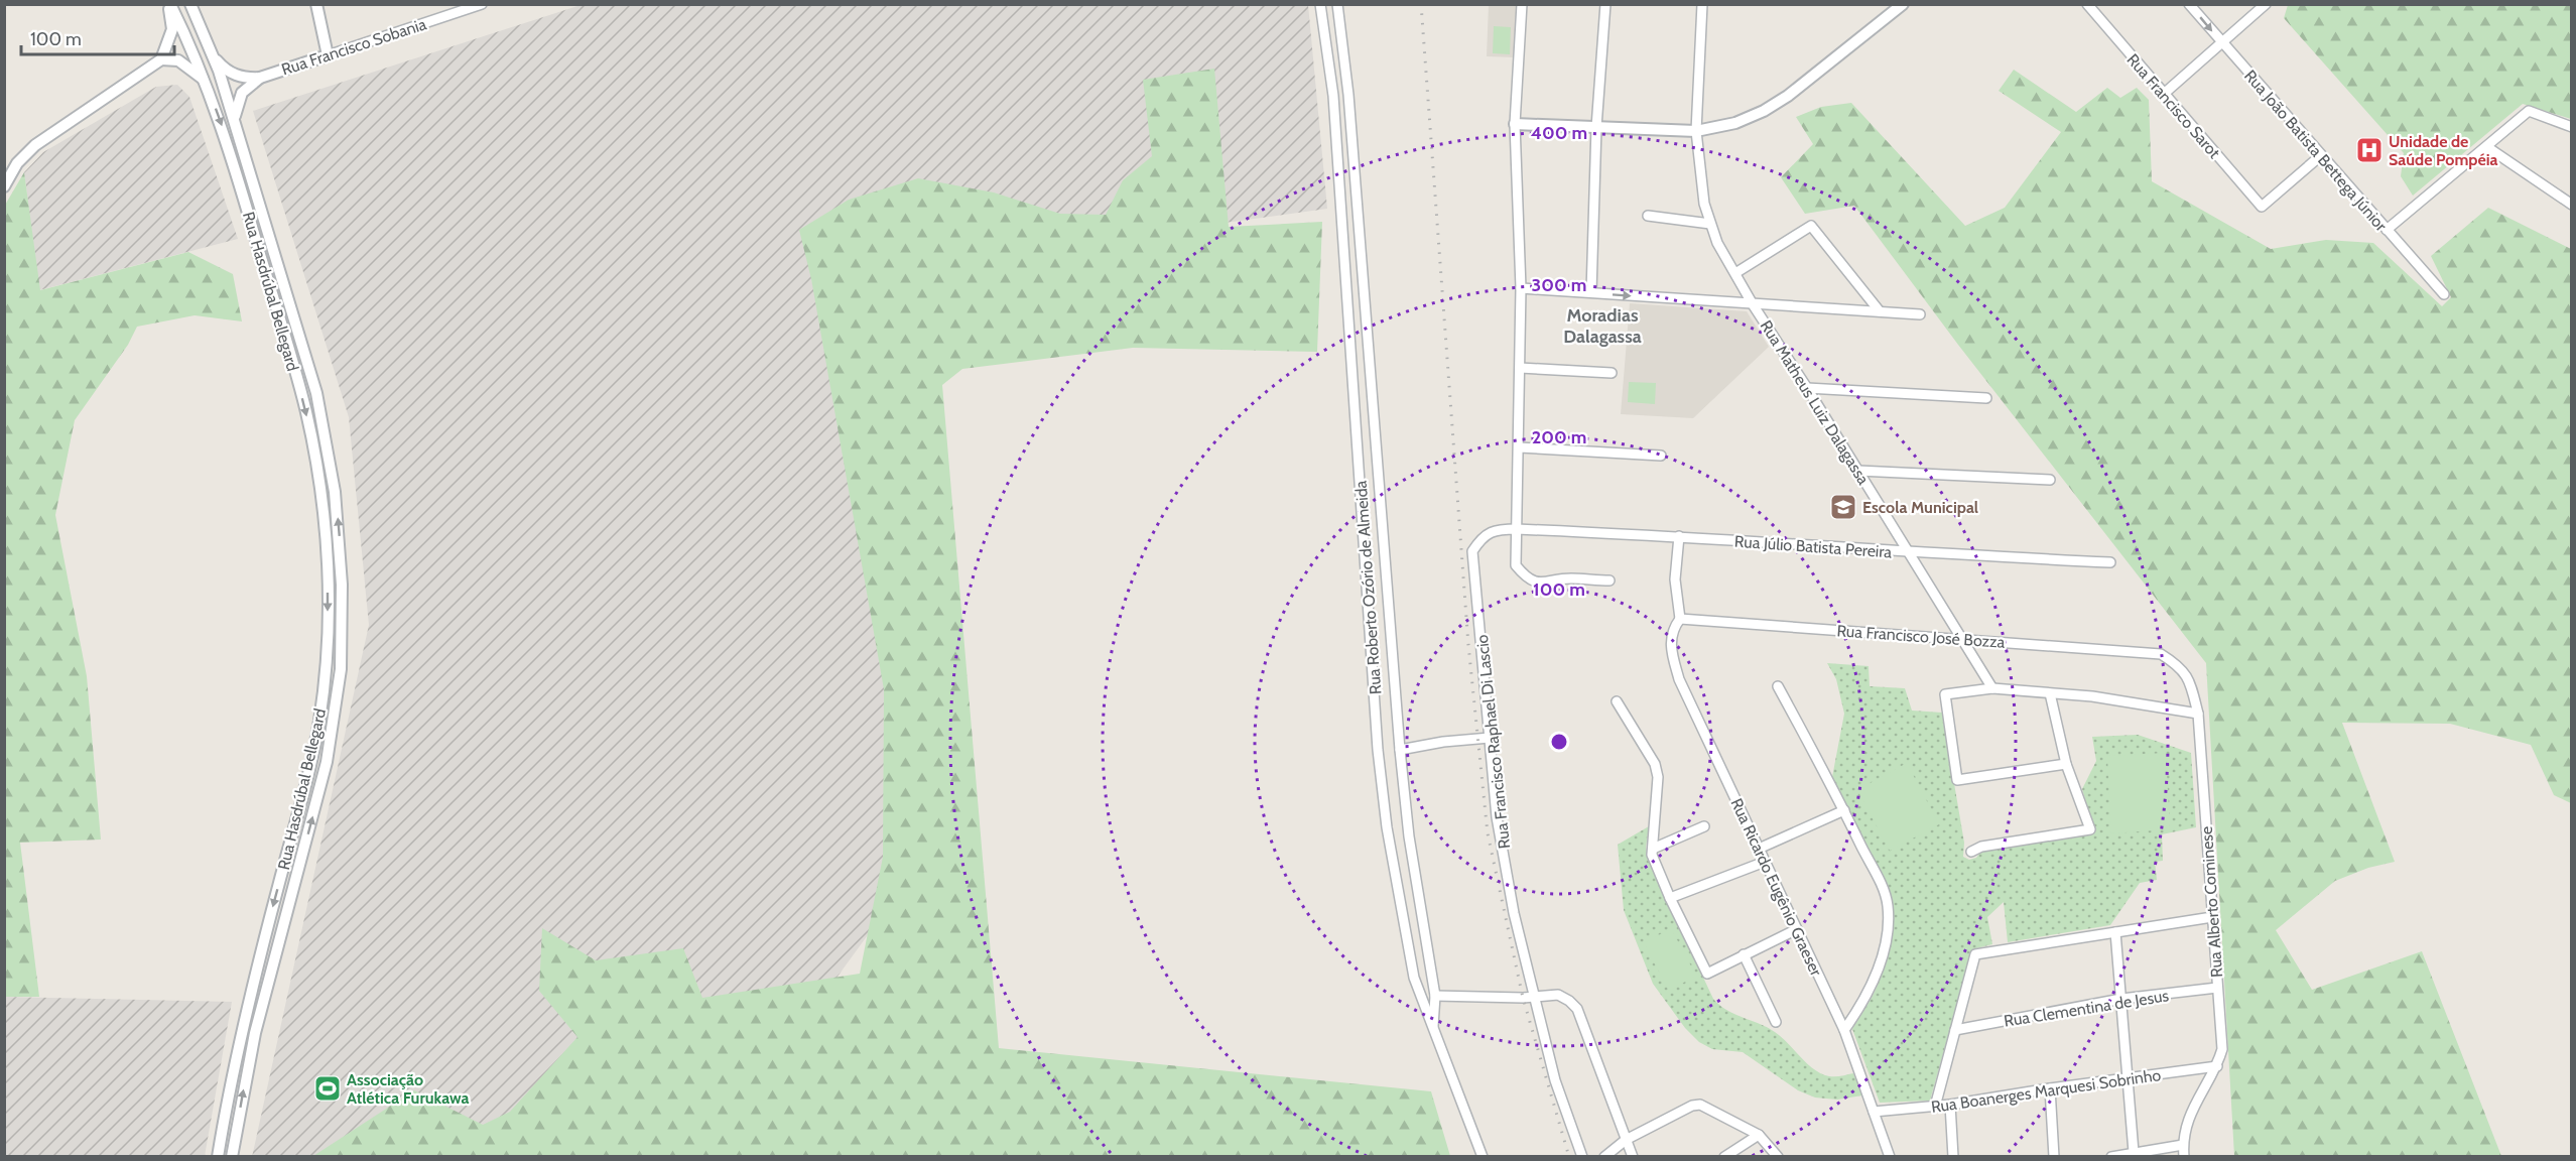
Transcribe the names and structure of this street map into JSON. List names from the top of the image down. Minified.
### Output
{"streets":{"street":["Rua Francisco Sobania","Rua Francisco Sarot","Rua João Batista Bettega Júnior","Rua Hasdrúbal Bellegard","Rua Matheus Luiz Dalagassa","Rua Júlio Batista Pereira","Rua Roberto Ozório de Almeida","Rua Francisco José Bozza","Rua Francisco Raphael Di Lascio","Rua Ricardo Eugênio Graeser","Rua Alberto Cominese","Rua Clementina de Jesus","Rua Boanerges Marquesi Sobrinho"]},"crossings":[["Rua Francisco Sobania","Rua Hasdrúbal Bellegard"],["Rua Francisco Sarot","Rua João Batista Bettega Júnior"],["Rua Matheus Luiz Dalagassa","Rua Júlio Batista Pereira"],["Rua Matheus Luiz Dalagassa","Rua Francisco José Bozza"],["Rua Júlio Batista Pereira","Rua Francisco Raphael Di Lascio"],["Rua Francisco José Bozza","Rua Ricardo Eugênio Graeser"],["Rua Francisco José Bozza","Rua Alberto Cominese"],["Rua Ricardo Eugênio Graeser","Rua Boanerges Marquesi Sobrinho"],["Rua Alberto Cominese","Rua Clementina de Jesus"],["Rua Alberto Cominese","Rua Boanerges Marquesi Sobrinho"]],"districts":["Moradias Dalagassa"],"places":{"hospital":["Unidade de Saúde Pompéia"],"school or university":["Escola Municipal"],"sports":["Associação Atlética Furukawa"]},"scale_bar":"100 m","rings":["400 m","300 m","200 m","100 m"]}
